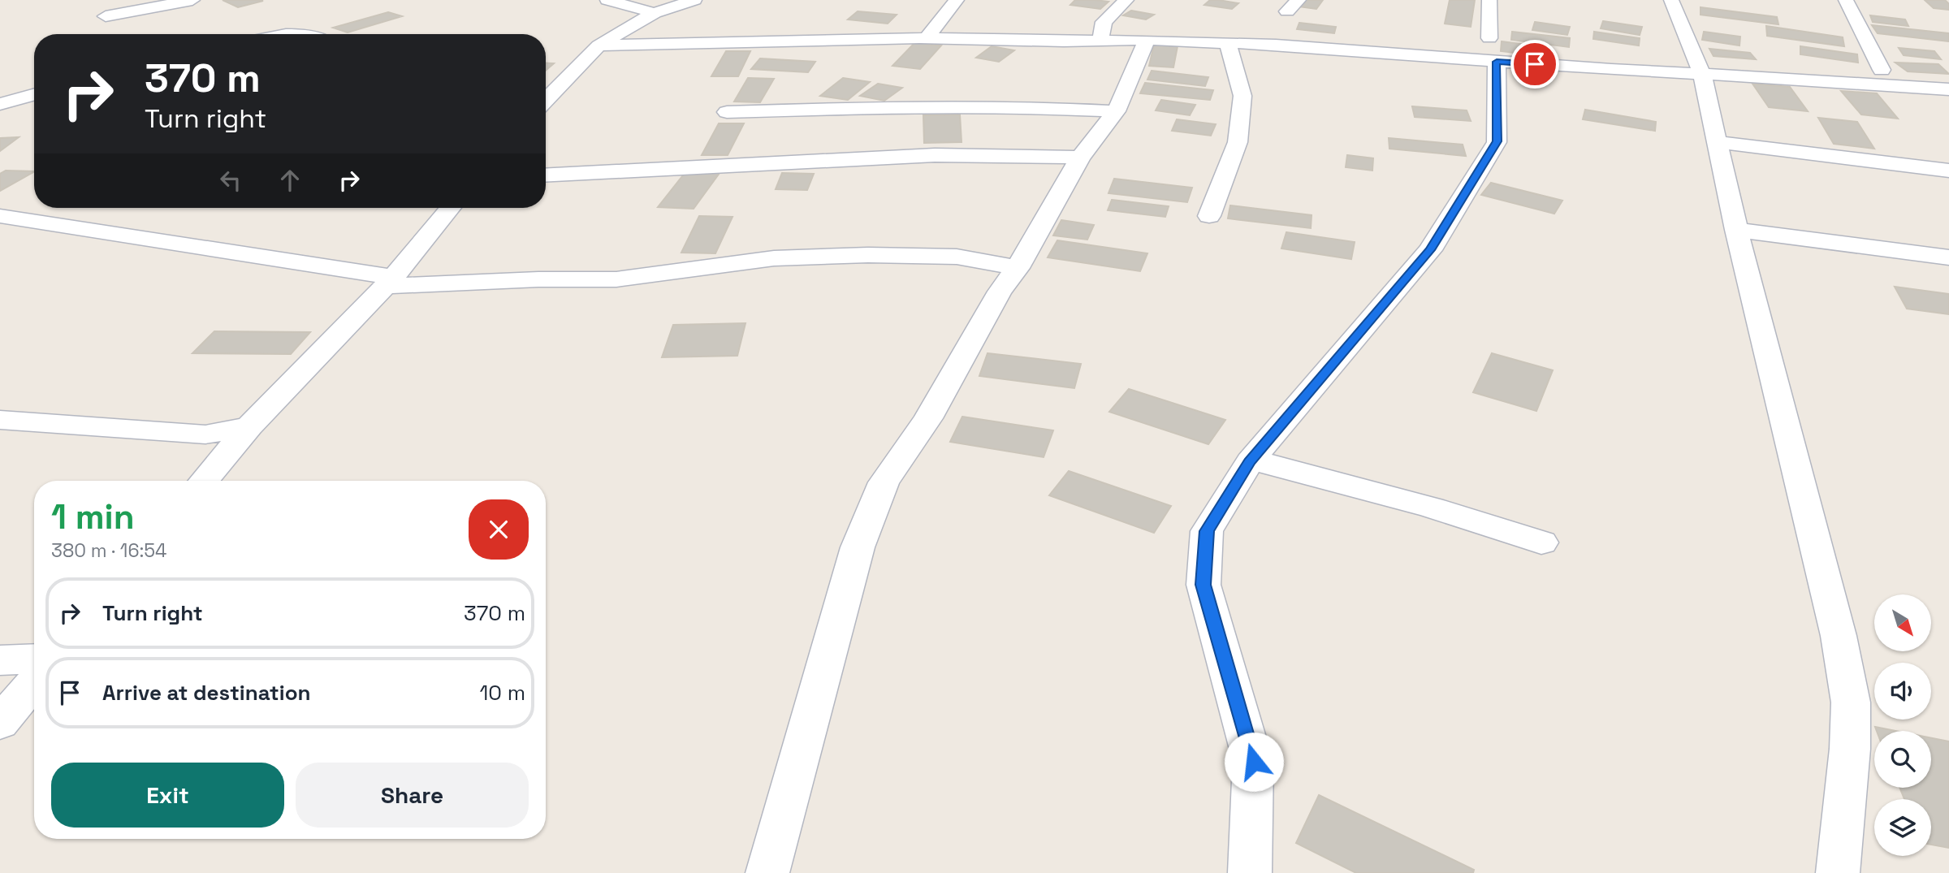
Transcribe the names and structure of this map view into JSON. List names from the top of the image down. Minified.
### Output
{"north":"bottom right","page":{"turn":["370 m","Turn right"],"heading":["1 min","380 m · 16:54"],"list":[{"name":"Turn right","value":"370 m"},{"name":"Arrive at destination","value":"10 m"}],"buttons":["Exit","Share"]}}
